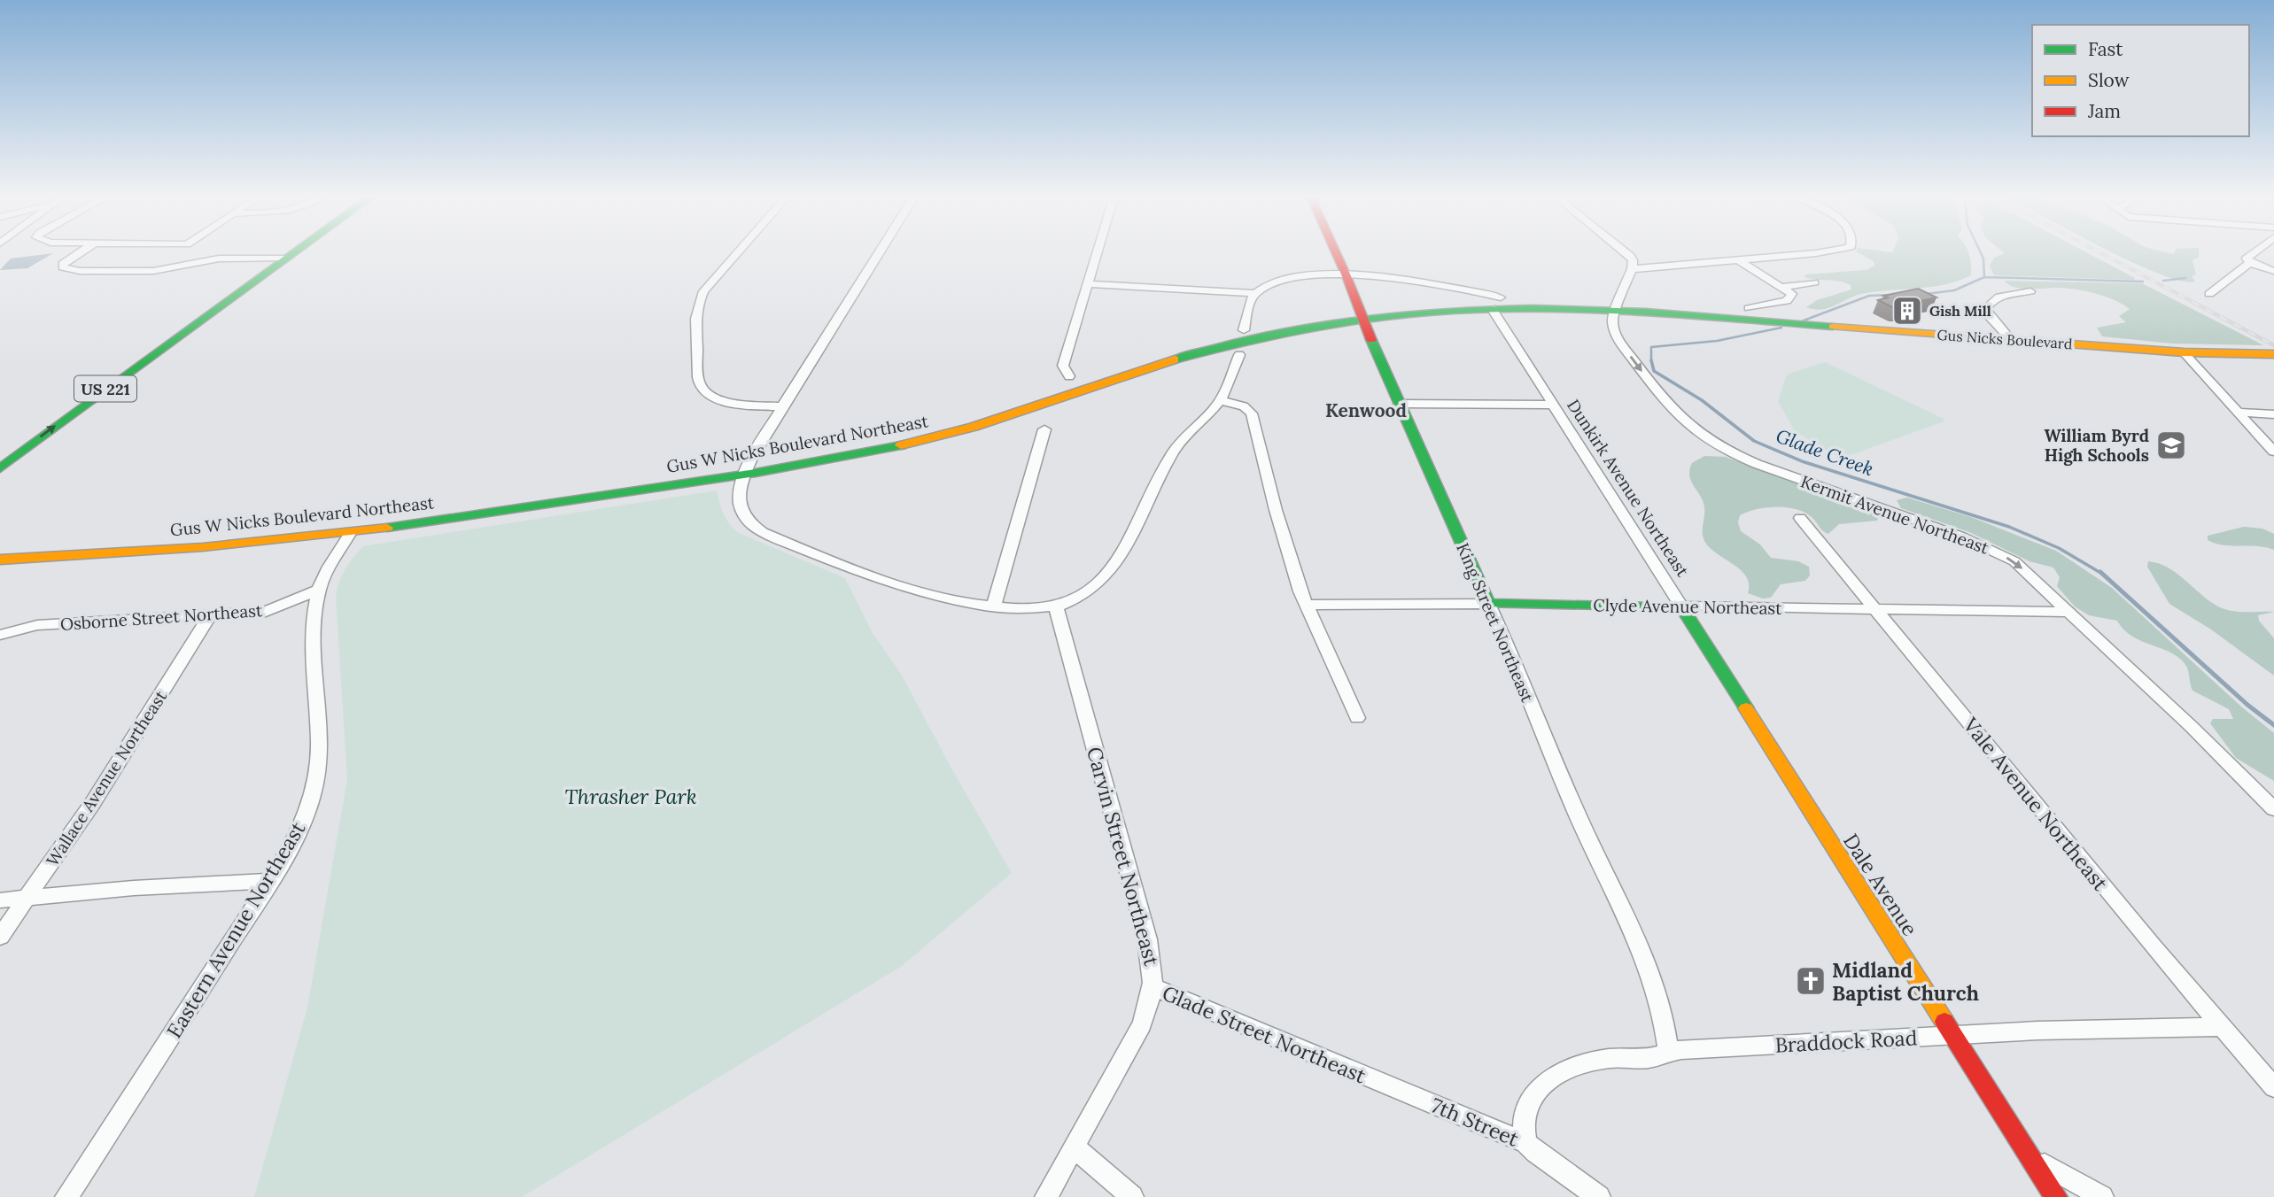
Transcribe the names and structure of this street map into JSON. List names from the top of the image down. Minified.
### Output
{"streets":{"main road":["Gus Nicks Boulevard","US 221","Gus W Nicks Boulevard Northeast","Dunkirk Avenue Northeast","Clyde Avenue Northeast","King Street Northeast","Dale Avenue"],"street":["Kermit Avenue Northeast","Osborne Street Northeast","Wallace Avenue Northeast","Vale Avenue Northeast","Carvin Street Northeast","Eastern Avenue Northeast","Glade Street Northeast","Braddock Road","7th Street"]},"crossings":[["Gus Nicks Boulevard","Gus W Nicks Boulevard Northeast"],["Gus W Nicks Boulevard Northeast","Dunkirk Avenue Northeast"],["Gus W Nicks Boulevard Northeast","Kermit Avenue Northeast"],["Gus W Nicks Boulevard Northeast","King Street Northeast"],["Gus W Nicks Boulevard Northeast","Eastern Avenue Northeast"],["Dunkirk Avenue Northeast","Clyde Avenue Northeast"],["Dunkirk Avenue Northeast","Dale Avenue"],["Kermit Avenue Northeast","Clyde Avenue Northeast"],["Clyde Avenue Northeast","King Street Northeast"],["Clyde Avenue Northeast","Vale Avenue Northeast"],["Osborne Street Northeast","Wallace Avenue Northeast"],["Osborne Street Northeast","Eastern Avenue Northeast"],["King Street Northeast","Braddock Road"],["Vale Avenue Northeast","Braddock Road"],["Carvin Street Northeast","Glade Street Northeast"],["Dale Avenue","Braddock Road"],["Glade Street Northeast","7th Street"],["Braddock Road","7th Street"]],"one_way":["Kermit Avenue Northeast"],"districts":["Kenwood"],"water":["Glade Creek"],"parks":["Thrasher Park"],"places":{"building":["Gish Mill"],"school or university":["William Byrd High Schools"],"church":["Midland Baptist Church"]},"legend":["Fast","Slow","Jam"]}
